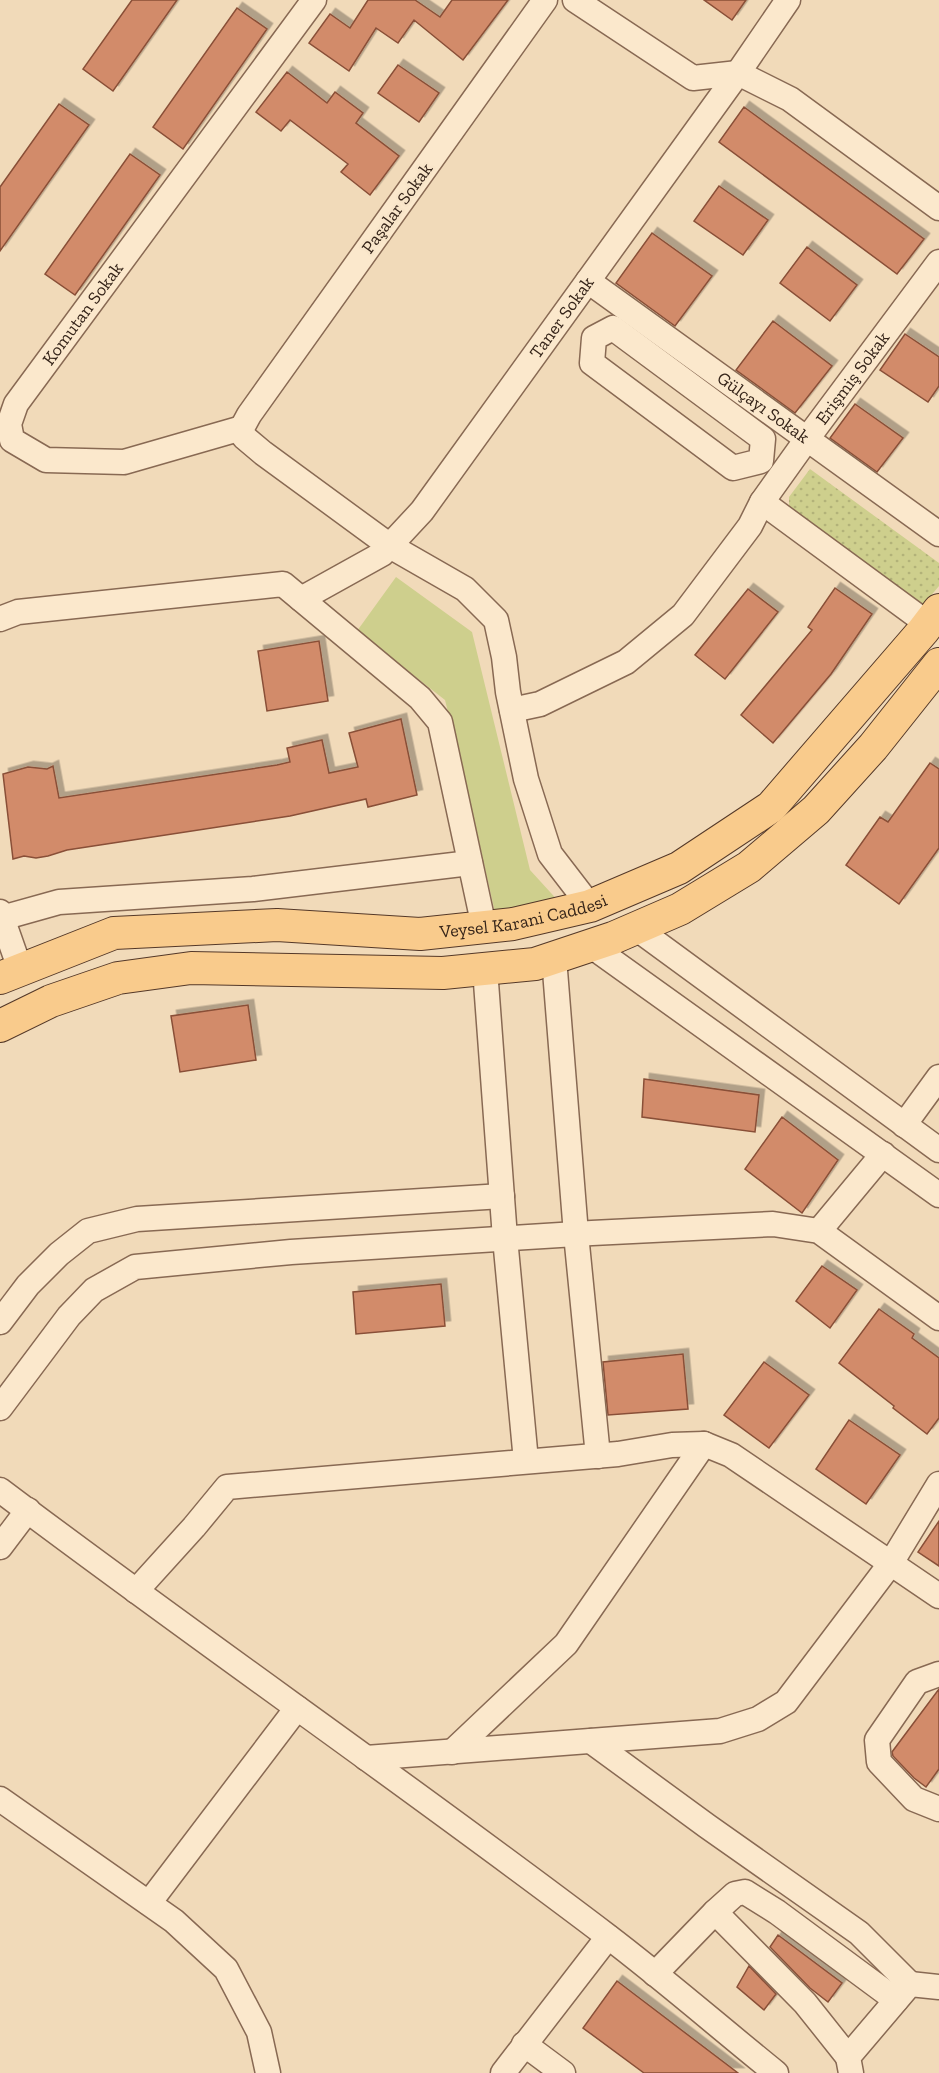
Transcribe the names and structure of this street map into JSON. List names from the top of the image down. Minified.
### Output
{"streets":{"main road":["Veysel Karani Caddesi"],"street":["Paşalar Sokak","Komutan Sokak","Taner Sokak","Erişmiş Sokak","Gülçayı Sokak"]},"crossings":[["Paşalar Sokak","Komutan Sokak"],["Taner Sokak","Gülçayı Sokak"],["Erişmiş Sokak","Gülçayı Sokak"]]}
